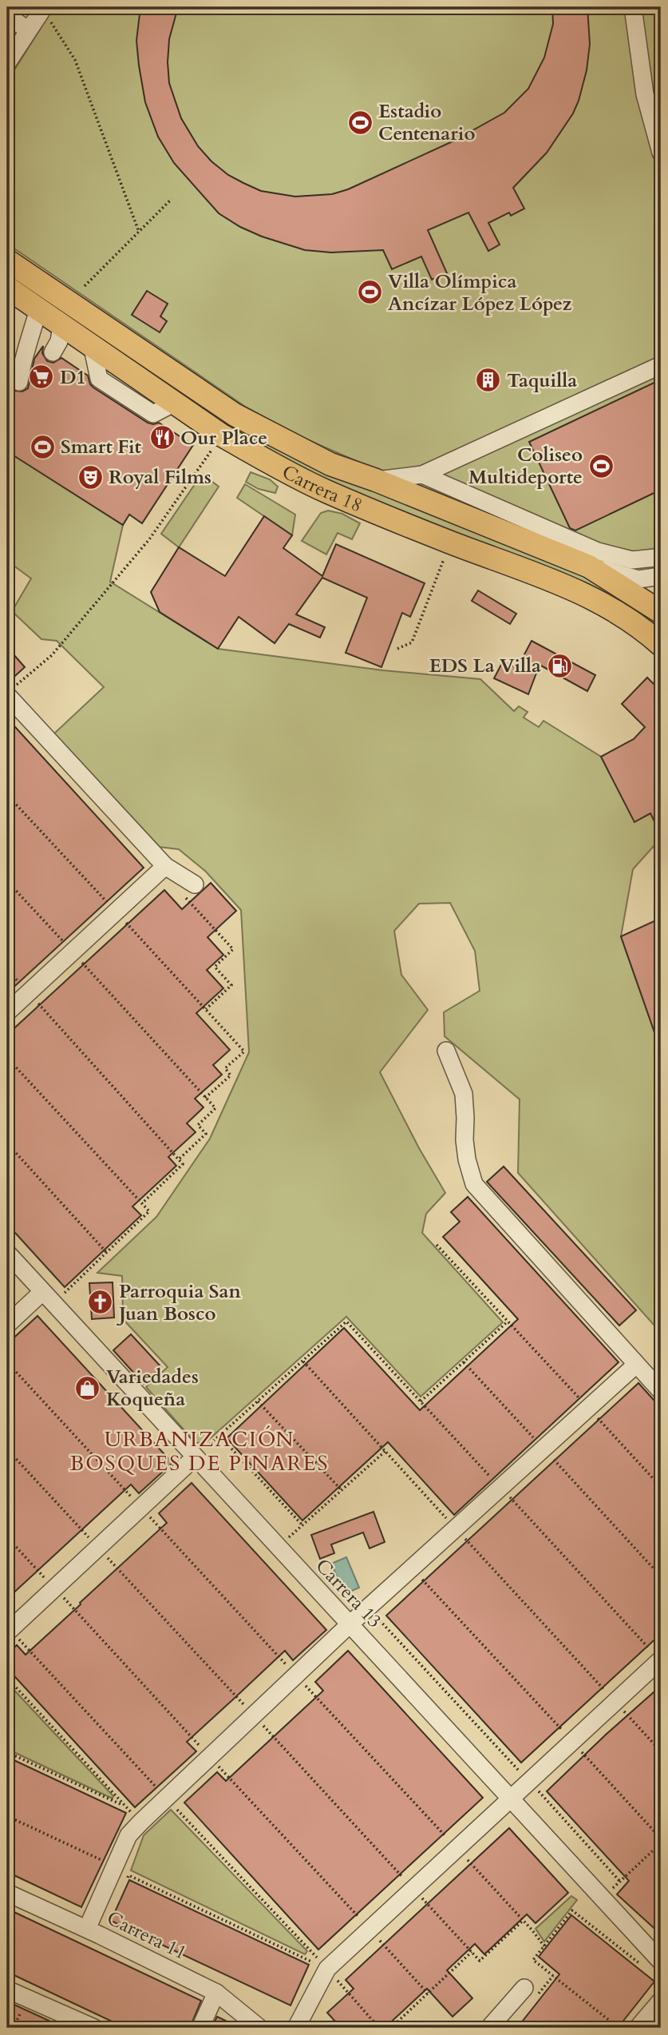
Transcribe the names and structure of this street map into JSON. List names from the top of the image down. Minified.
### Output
{"streets":{"main road":["Carrera 18"],"street":["Carrera 13","Carrera 11"]},"districts":["URBANIZACIÓN BOSQUES DE PINARES"],"places":{"sports":["Estadio Centenario","Villa Olímpica Ancízar López López","Smart Fit","Coliseo Multideporte"],"supermarket":["D1"],"building":["Taquilla"],"restaurant":["Our Place"],"theatre":["Royal Films"],"fuel station":["EDS La Villa"],"church":["Parroquia San Juan Bosco"],"shop":["Variedades Koqueña"]}}
